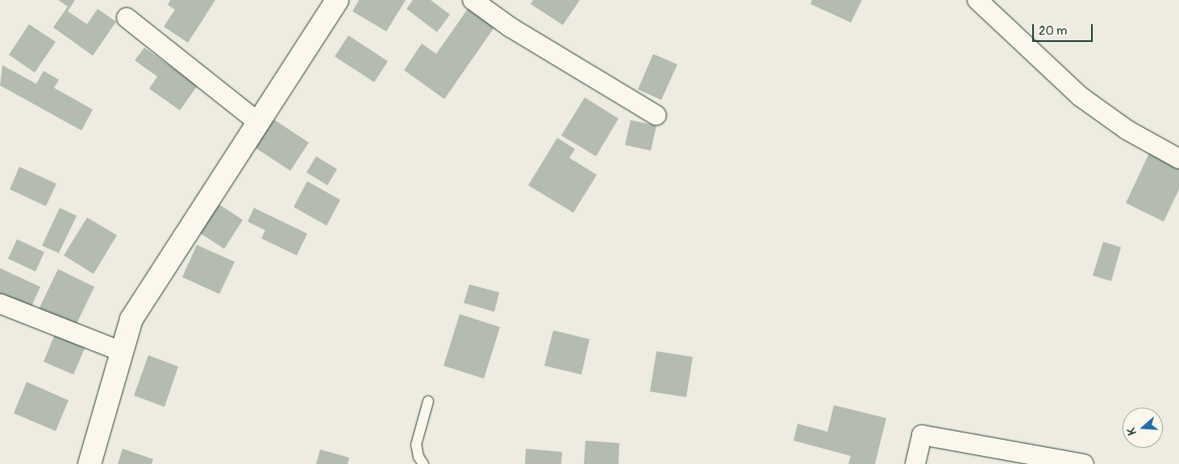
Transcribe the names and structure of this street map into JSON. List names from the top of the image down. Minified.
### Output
{"scale_bar":"20 m","north":"left"}
